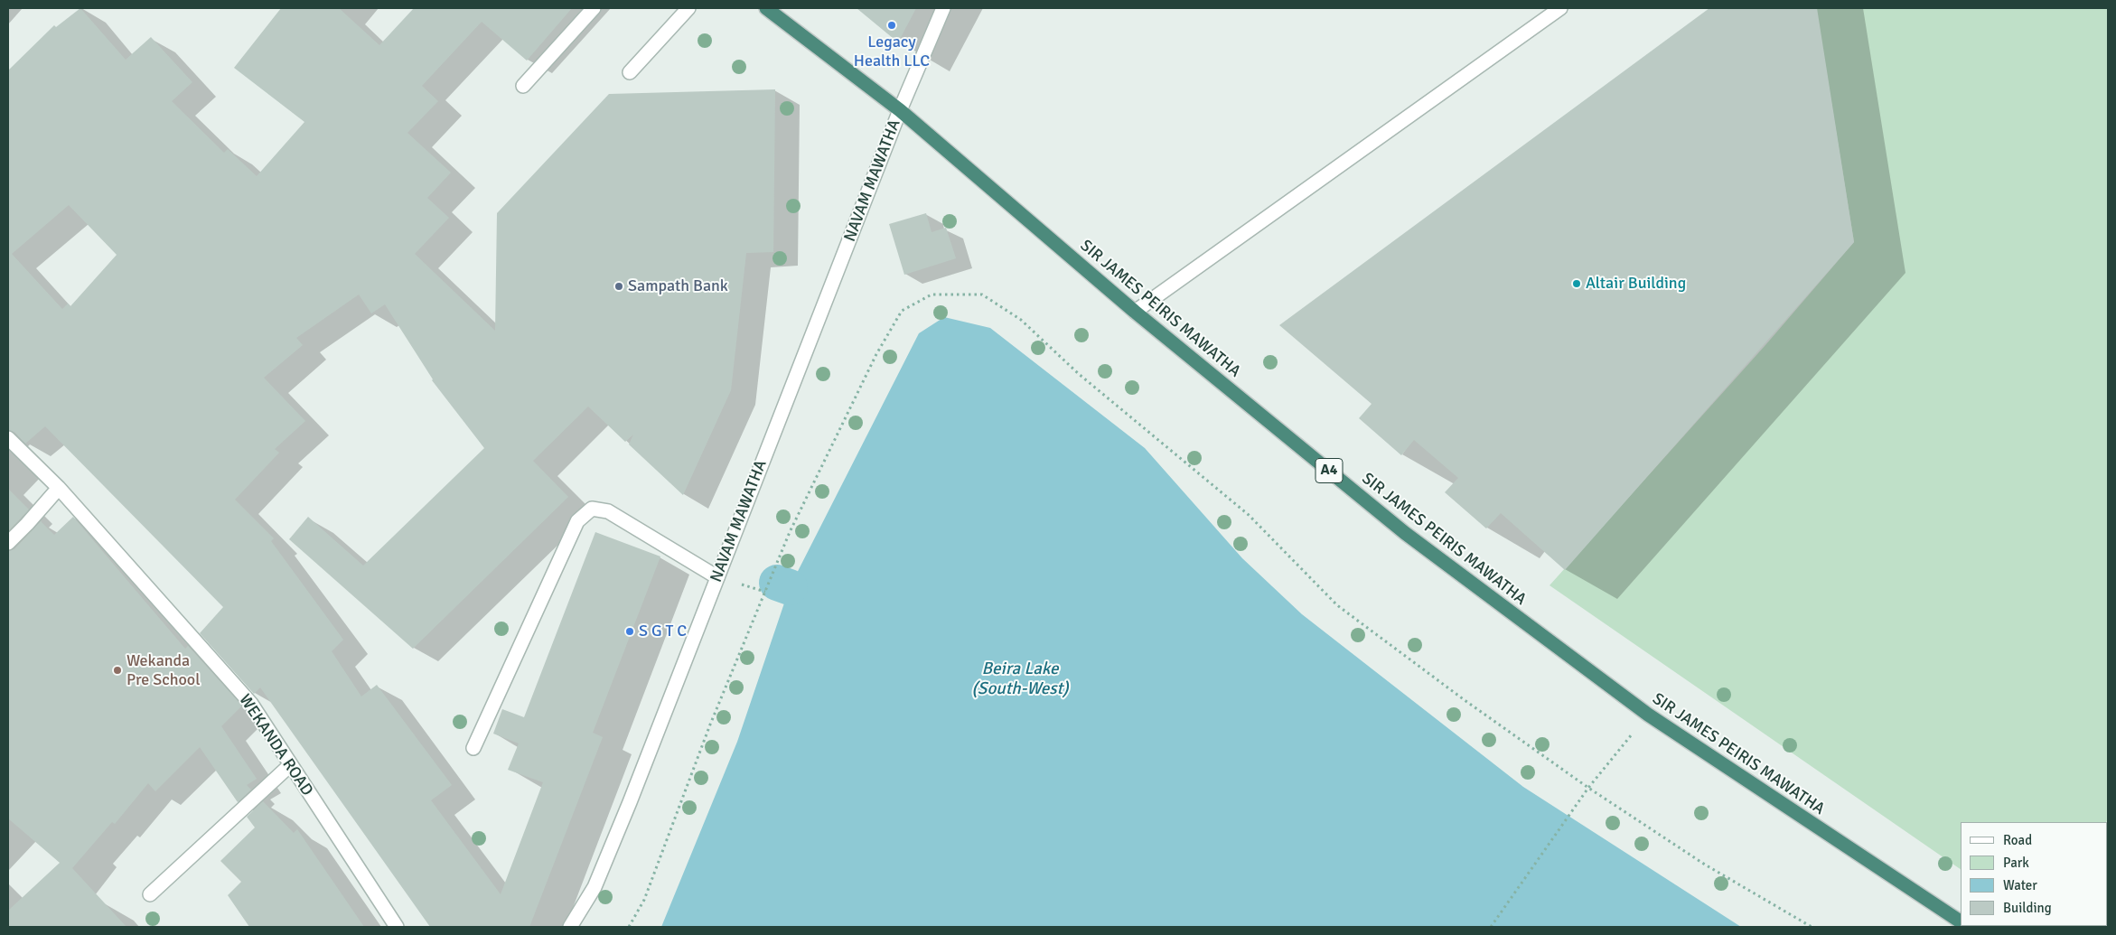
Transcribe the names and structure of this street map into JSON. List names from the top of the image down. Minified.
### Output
{"streets":{"highway":["SIR JAMES PEIRIS MAWATHA","A4"],"street":["NAVAM MAWATHA","WEKANDA ROAD"]},"crossings":[["NAVAM MAWATHA","SIR JAMES PEIRIS MAWATHA"]],"water":["Beira Lake (South-West)"],"places":["Legacy Health LLC","Altair Building","Sampath Bank","S G T C","Wekanda Pre School"],"legend":["Road","Park","Water","Building"]}
